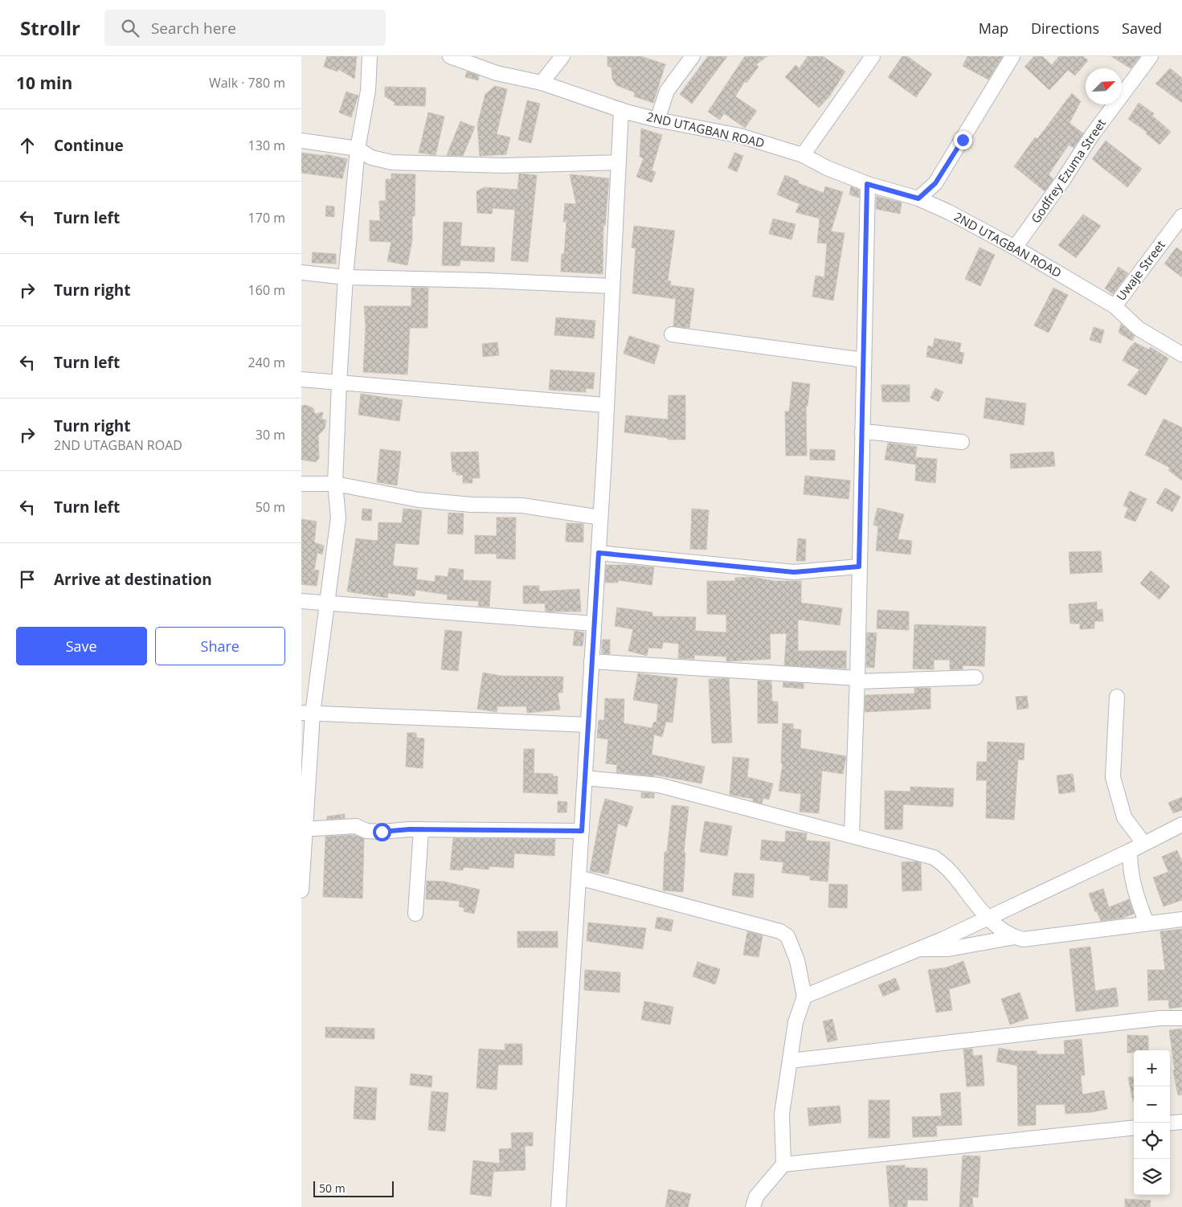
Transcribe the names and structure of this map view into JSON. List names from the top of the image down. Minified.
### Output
{"streets":{"street":["2ND UTAGBAN ROAD","Godfrey Ezuma Street","Uwaje Street"]},"crossings":[["2ND UTAGBAN ROAD","Godfrey Ezuma Street"],["2ND UTAGBAN ROAD","Uwaje Street"]],"scale_bar":"50 m","north":"top right","page":{"header":"Strollr","search":"Search here","nav":["Map","Directions","Saved"],"heading":["10 min","Walk · 780 m"],"list":[["Continue","130 m"],["Turn left","170 m"],["Turn right","160 m"],["Turn left","240 m"],["Turn right","2ND UTAGBAN ROAD","30 m"],["Turn left","50 m"],"Arrive at destination"],"buttons":["Save","Share"],"map_buttons":["+","−"],"scale":"50 m"}}
